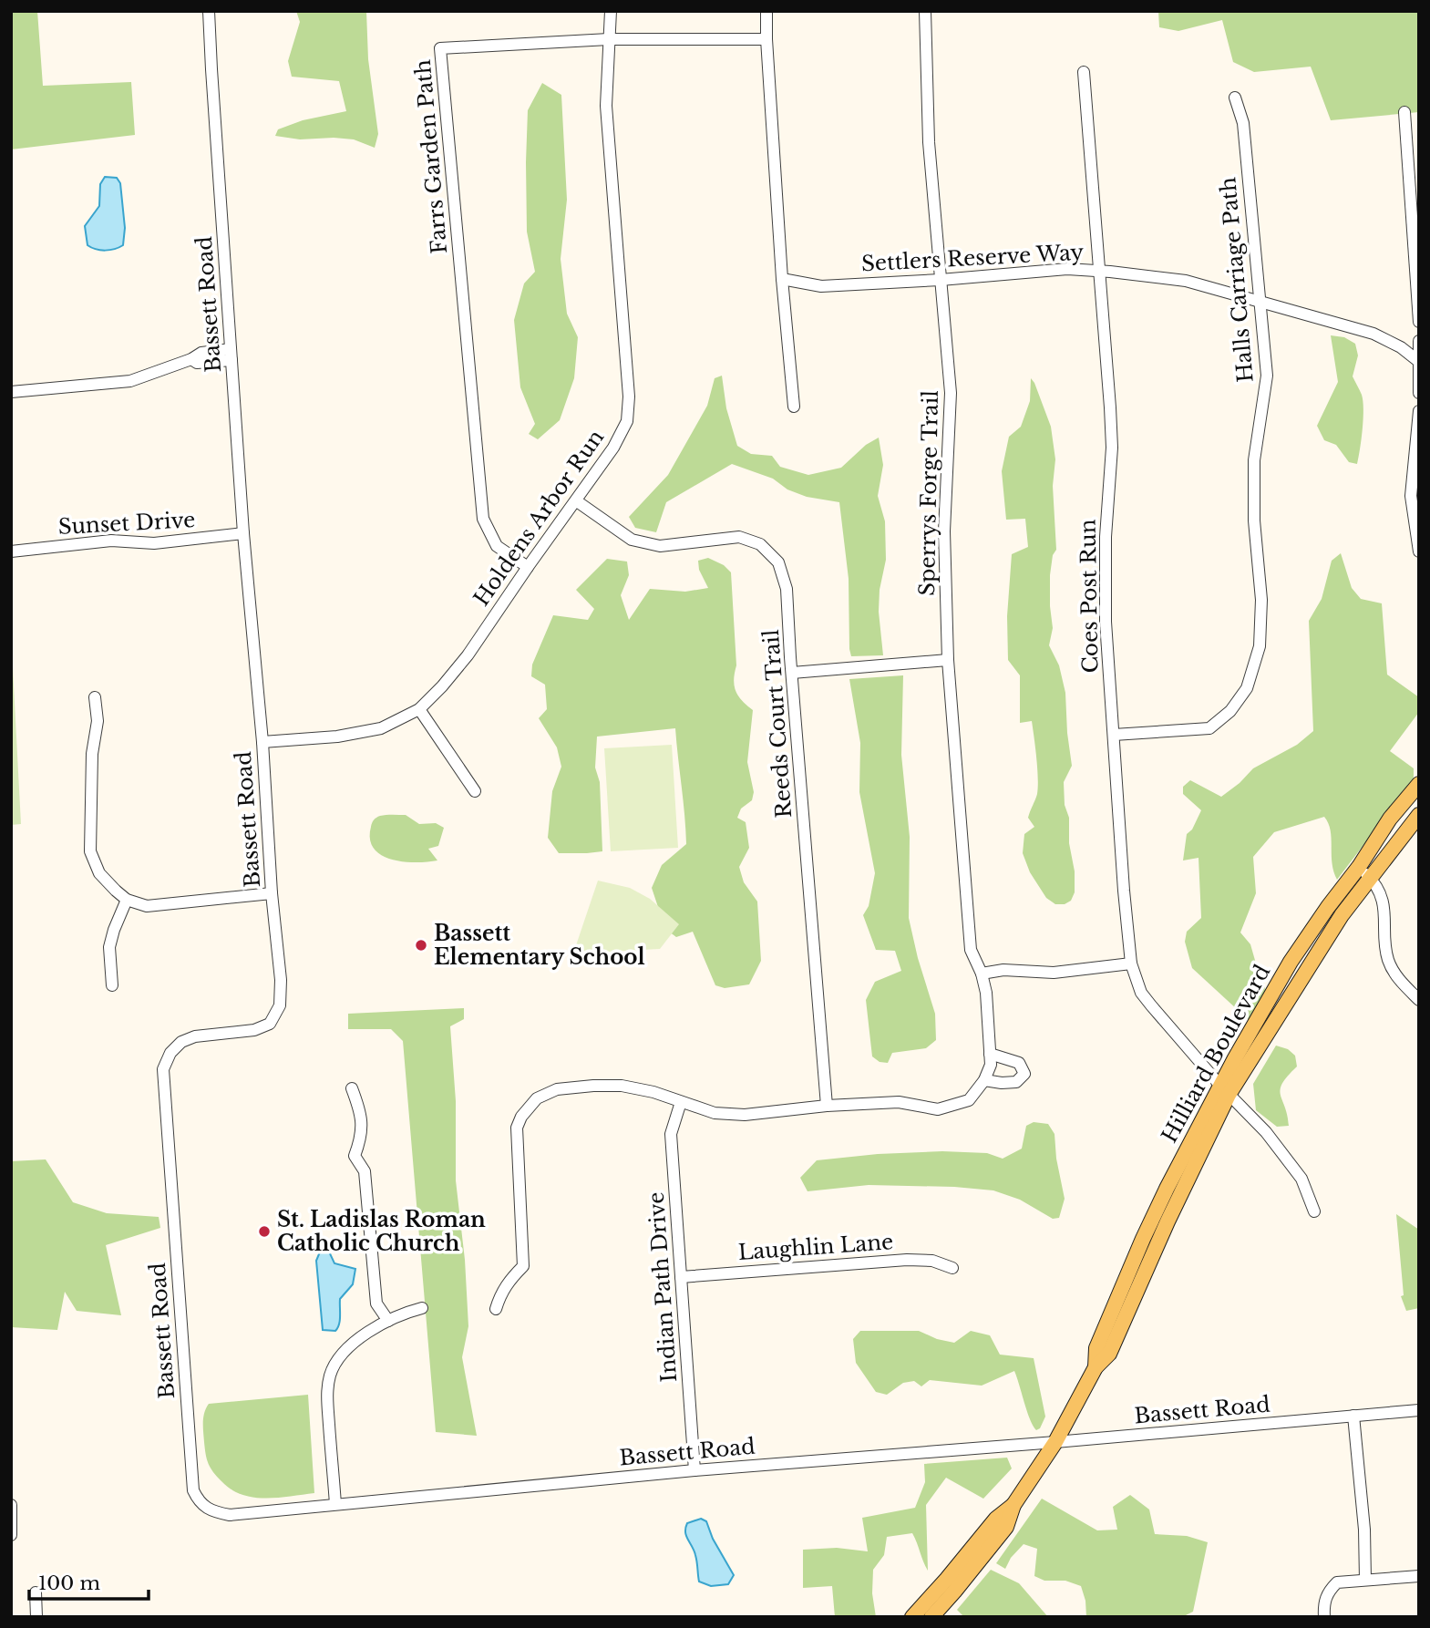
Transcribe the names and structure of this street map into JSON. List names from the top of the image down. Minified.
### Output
{"streets":{"main road":["Hilliard Boulevard"],"street":["Farrs Garden Path","Settlers Reserve Way","Halls Carriage Path","Bassett Road","Sperrys Forge Trail","Holdens Arbor Run","Sunset Drive","Coes Post Run","Reeds Court Trail","Laughlin Lane","Indian Path Drive"]},"crossings":[["Farrs Garden Path","Holdens Arbor Run"],["Settlers Reserve Way","Halls Carriage Path"],["Settlers Reserve Way","Sperrys Forge Trail"],["Settlers Reserve Way","Coes Post Run"],["Halls Carriage Path","Coes Post Run"],["Bassett Road","Holdens Arbor Run"],["Bassett Road","Sunset Drive"],["Bassett Road","Hilliard Boulevard"],["Bassett Road","Indian Path Drive"],["Holdens Arbor Run","Reeds Court Trail"],["Coes Post Run","Hilliard Boulevard"],["Laughlin Lane","Indian Path Drive"]],"places":["Bassett Elementary School","St. Ladislas Roman Catholic Church"],"scale_bar":"100 m"}
